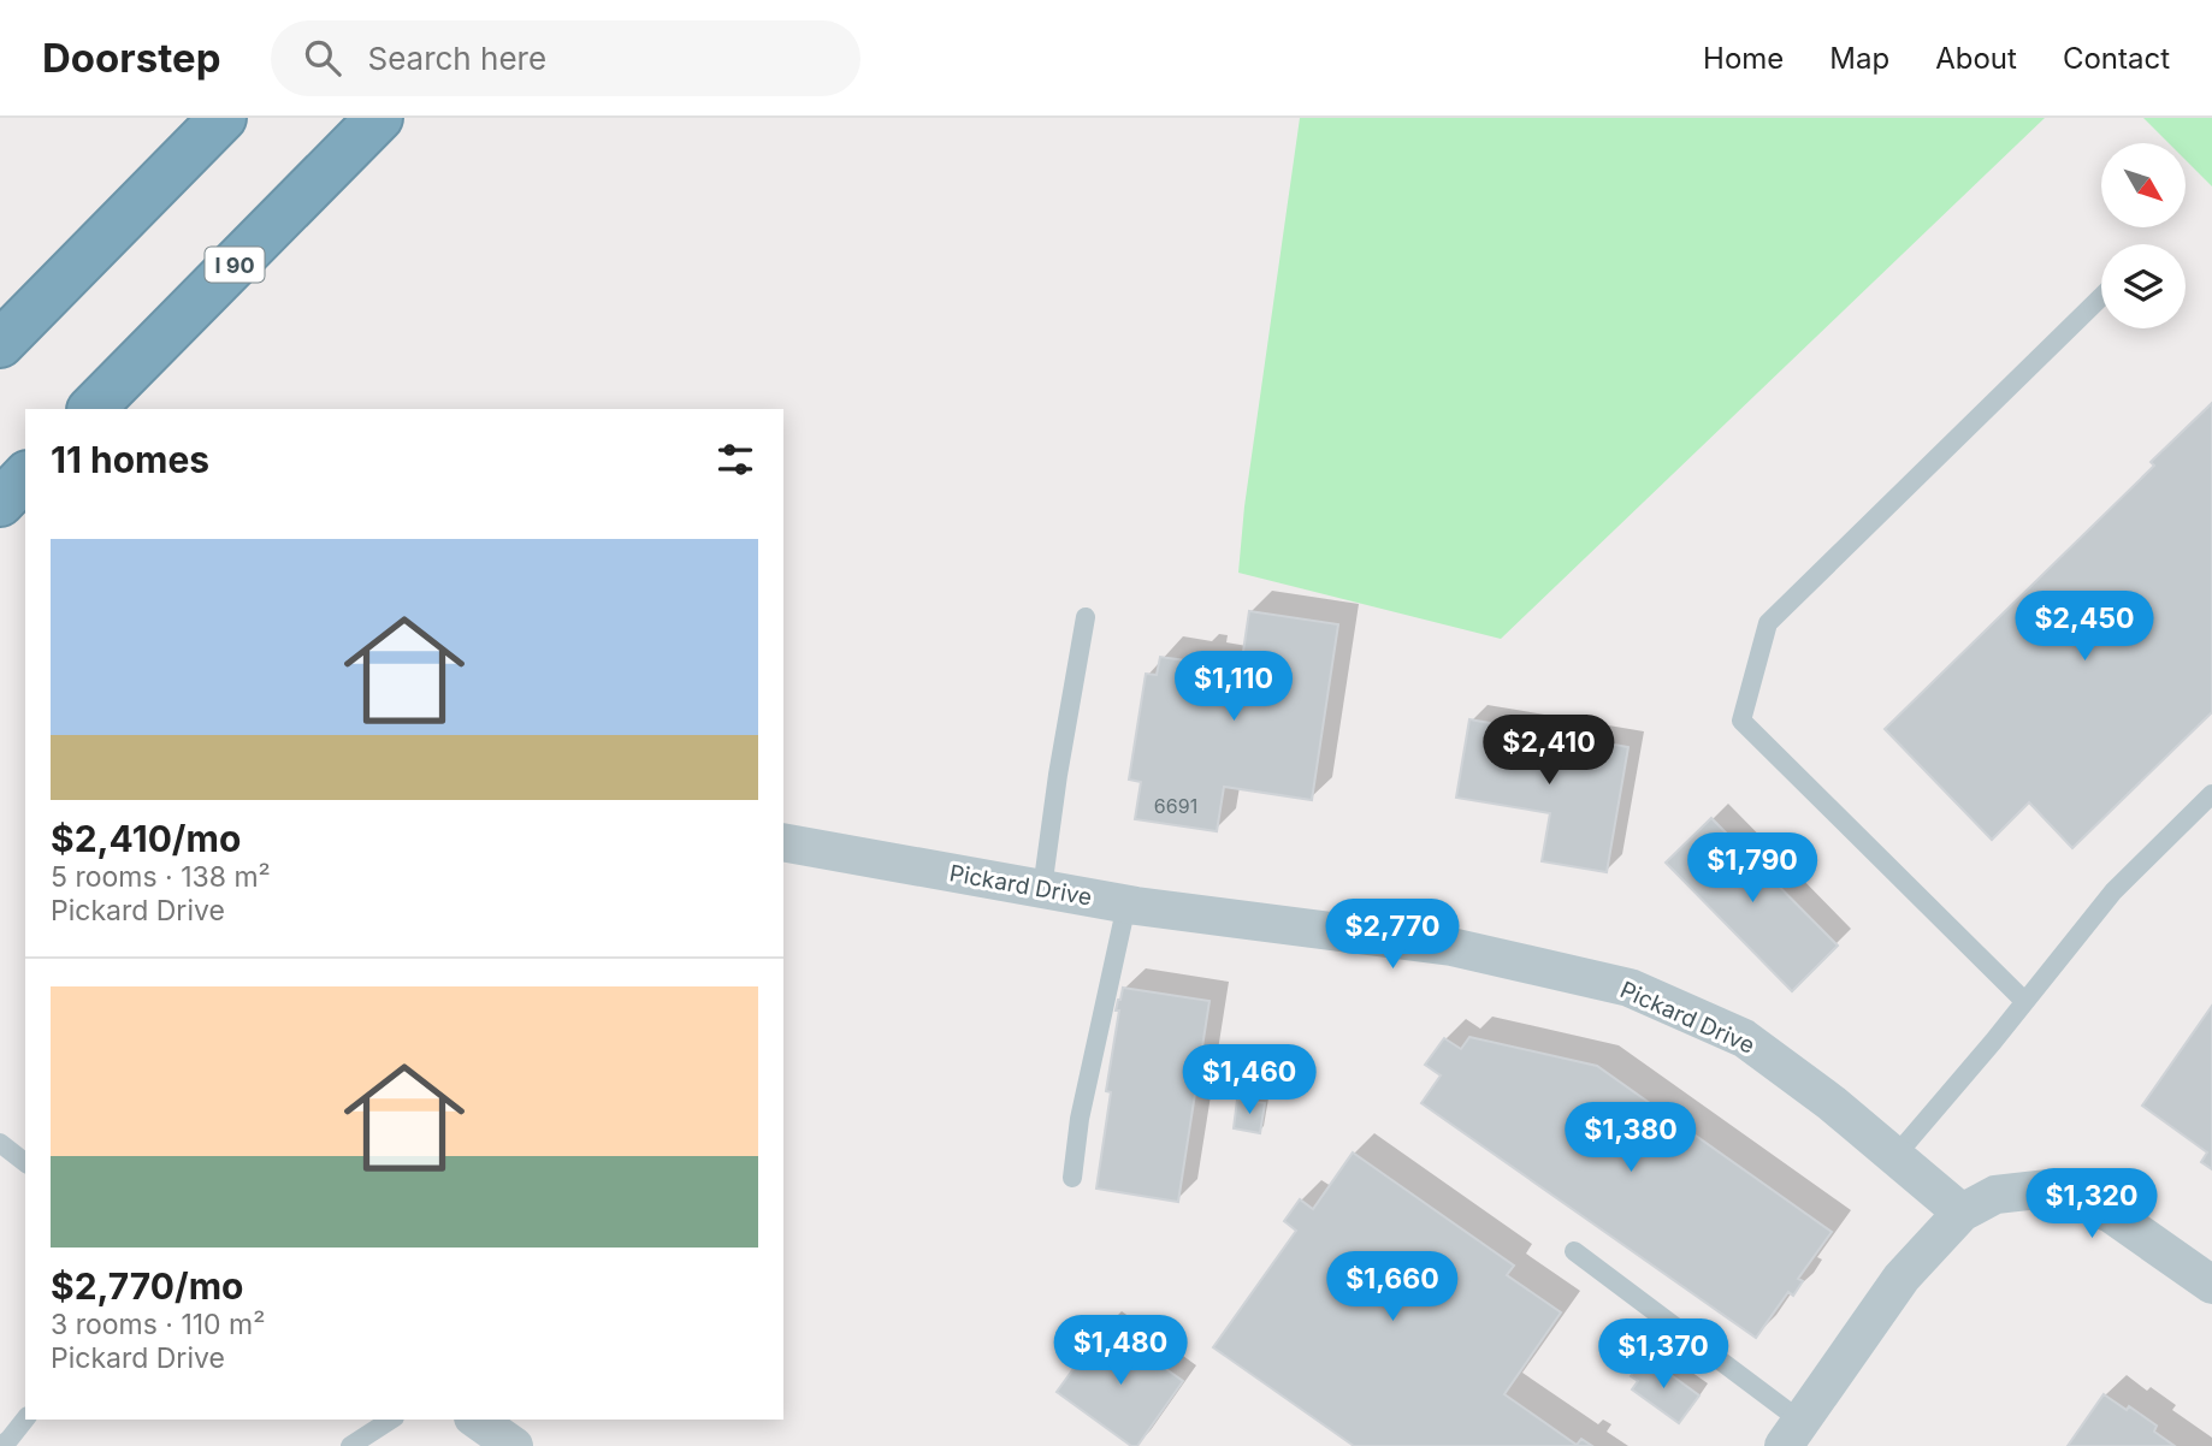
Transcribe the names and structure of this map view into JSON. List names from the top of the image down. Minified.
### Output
{"streets":{"highway":["I 90"],"street":["Pickard Drive"]},"house_numbers":["6691"],"north":"bottom right","page":{"header":"Doorstep","search":"Search here","nav":["Home","Map","About","Contact"],"heading":"11 homes","list":[{"name":"$2,410/mo","note":"5 rooms · 138 m² · Pickard Drive"},{"name":"$2,770/mo","note":"3 rooms · 110 m² · Pickard Drive"}],"price":["$2,450","$1,110","$2,410","$1,790","$2,770","$1,460","$1,380","$1,320","$1,660","$1,480","$1,370"]}}
